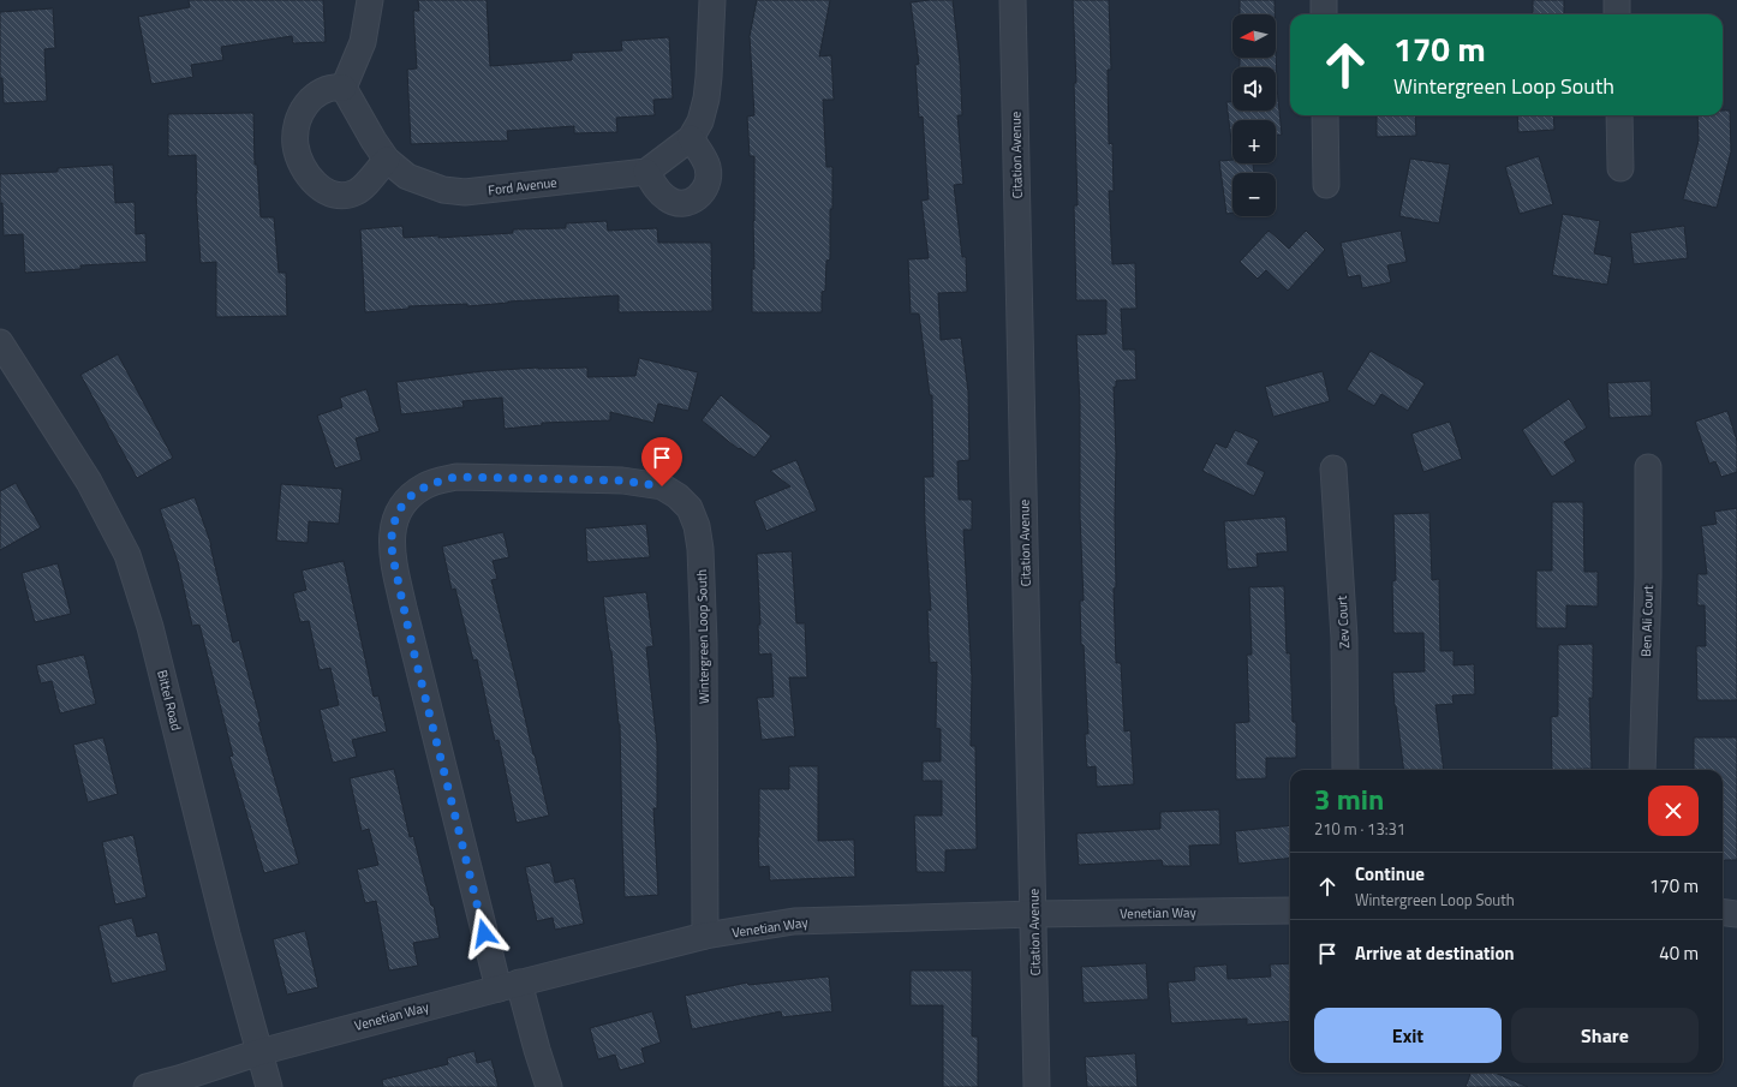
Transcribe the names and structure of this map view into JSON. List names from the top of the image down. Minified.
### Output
{"streets":{"street":["Citation Avenue","Ford Avenue","Ben Ali Court","Zev Court","Wintergreen Loop South","Bittel Road","Venetian Way"]},"crossings":[["Citation Avenue","Venetian Way"],["Wintergreen Loop South","Venetian Way"],["Bittel Road","Venetian Way"]],"north":"left","page":{"map_buttons":["+","−"],"turn":["170 m","Wintergreen Loop South"],"heading":["3 min","210 m · 13:31"],"list":[{"name":"Continue","note":"Wintergreen Loop South","value":"170 m"},{"name":"Arrive at destination","value":"40 m"}],"buttons":["Exit","Share"]}}
